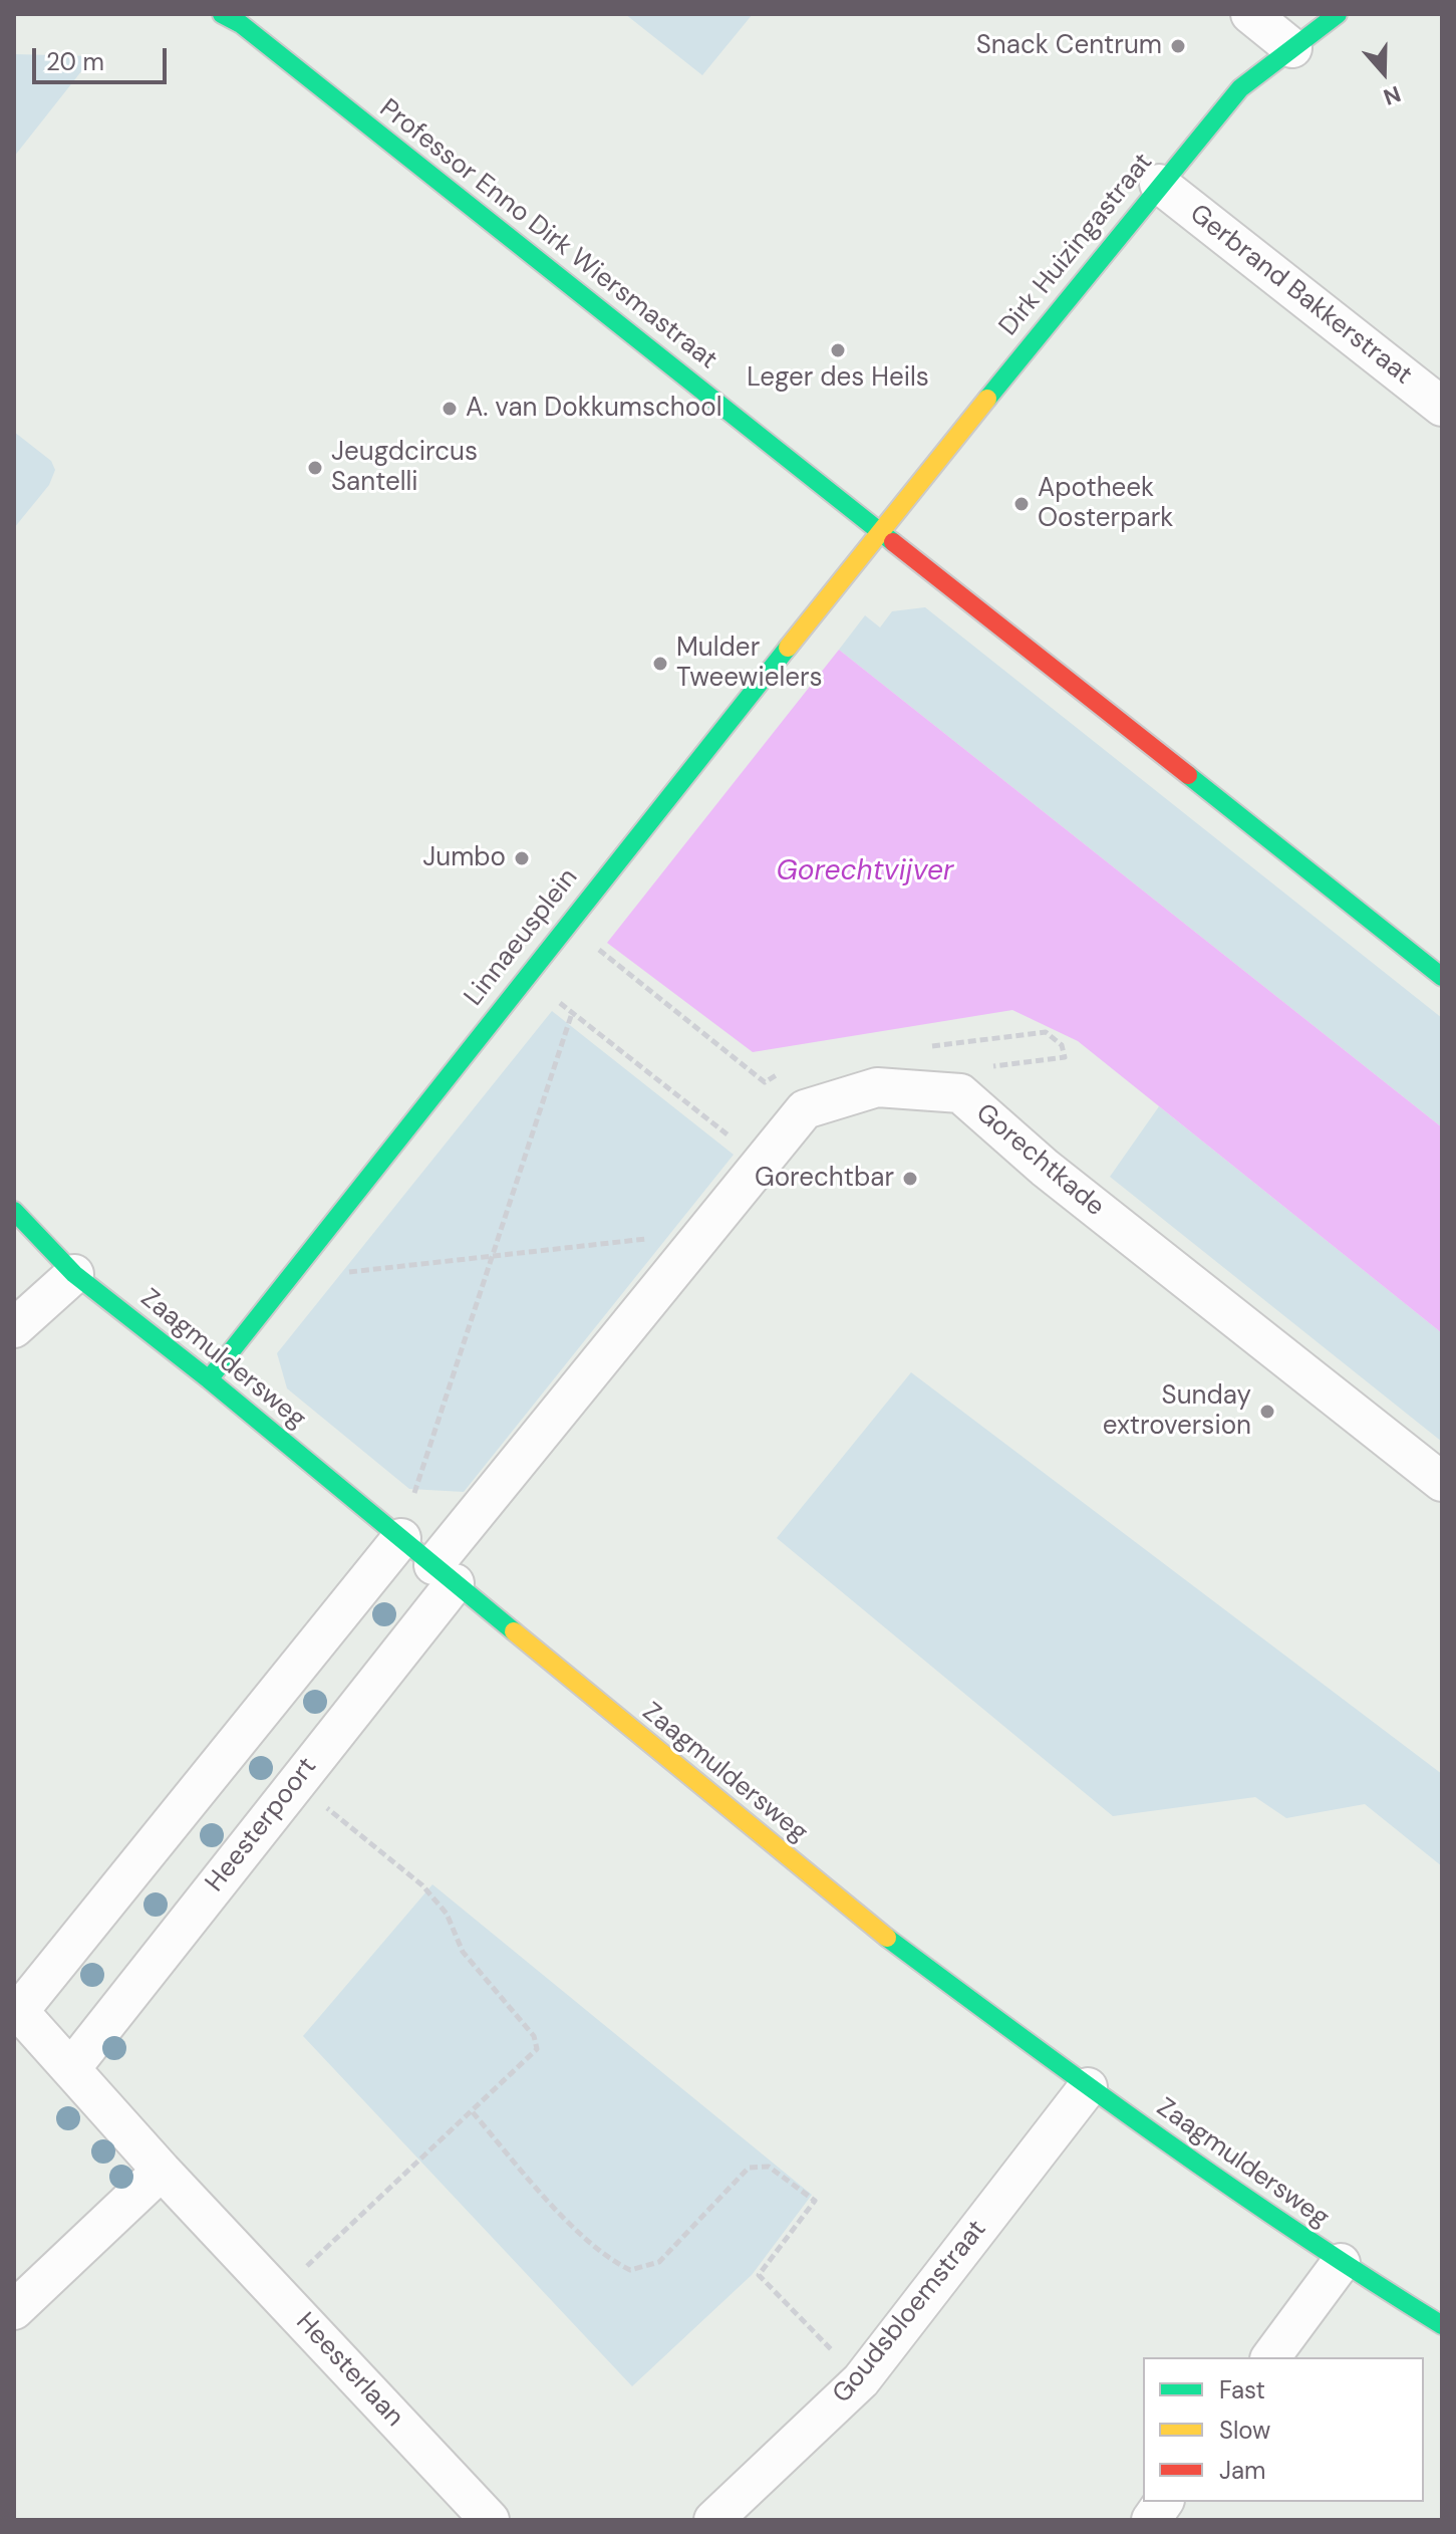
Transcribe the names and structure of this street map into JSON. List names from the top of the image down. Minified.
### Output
{"streets":{"street":["Professor Enno Dirk Wiersmastraat","Dirk Huizingastraat","Gerbrand Bakkerstraat","Linnaeusplein","Gorechtkade","Zaagmuldersweg","Heesterpoort","Goudsbloemstraat","Heesterlaan"]},"crossings":[["Professor Enno Dirk Wiersmastraat","Dirk Huizingastraat"],["Professor Enno Dirk Wiersmastraat","Linnaeusplein"],["Dirk Huizingastraat","Gerbrand Bakkerstraat"],["Dirk Huizingastraat","Linnaeusplein"],["Linnaeusplein","Zaagmuldersweg"],["Gorechtkade","Zaagmuldersweg"],["Gorechtkade","Heesterpoort"],["Zaagmuldersweg","Heesterpoort"],["Zaagmuldersweg","Goudsbloemstraat"]],"water":["Gorechtvijver"],"places":["Snack Centrum","Leger des Heils","A. van Dokkumschool","Jeugdcircus Santelli","Apotheek Oosterpark","Mulder Tweewielers","Jumbo","Gorechtbar","Sunday extroversion"],"legend":["Fast","Slow","Jam"],"scale_bar":"20 m","north":"bottom"}
